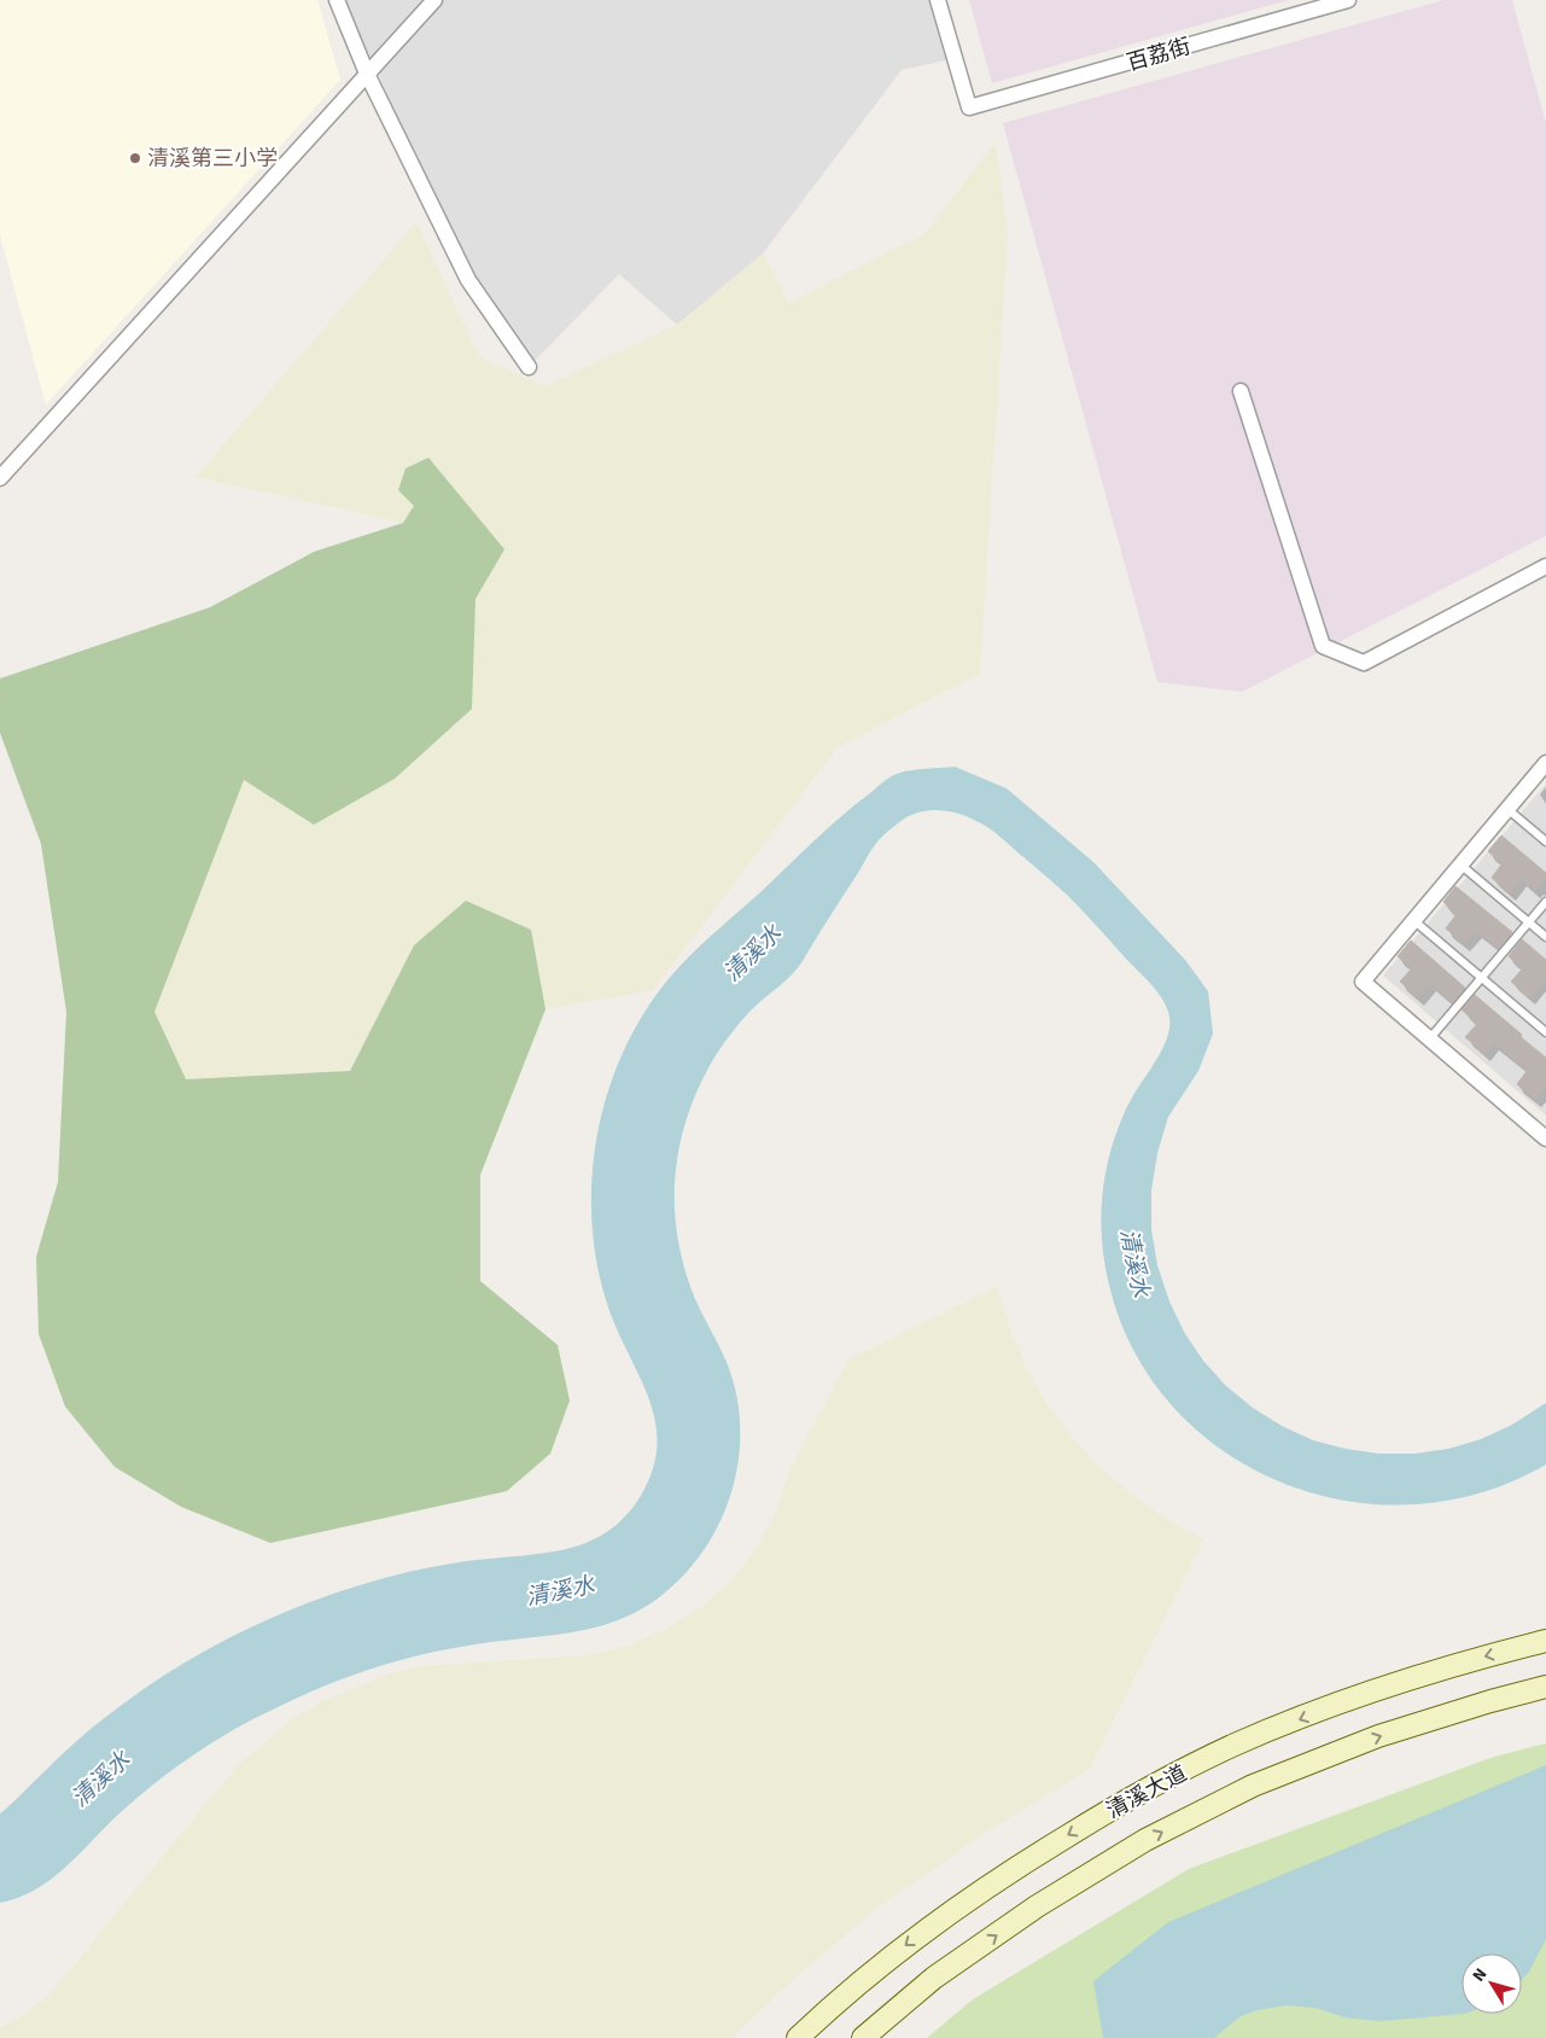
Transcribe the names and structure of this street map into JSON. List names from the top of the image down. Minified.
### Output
{"streets":{"main road":["清溪大道"],"street":["百荔街"]},"water":["清溪水"],"places":["清溪第三小学"],"north":"top left"}
